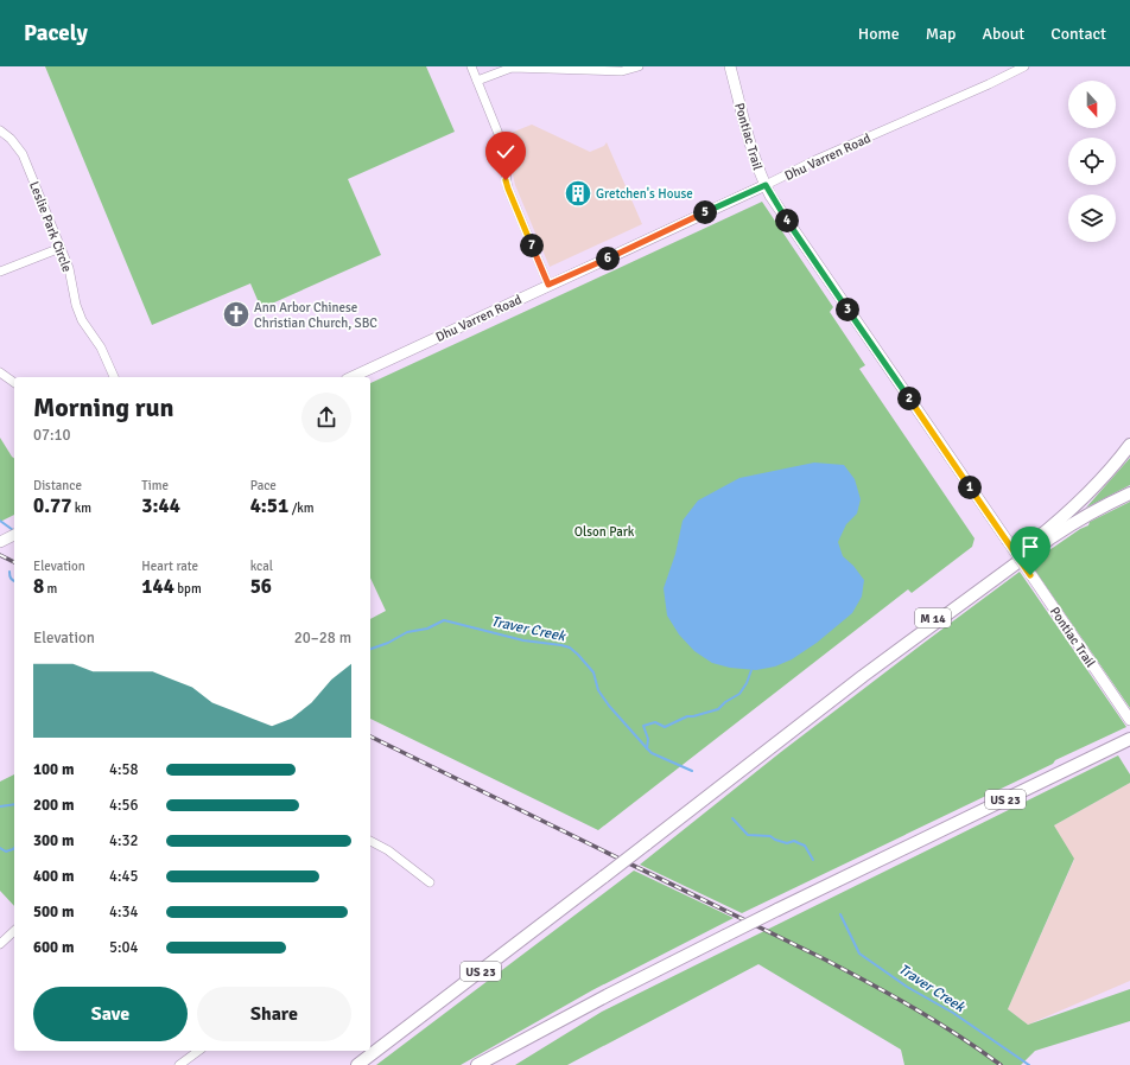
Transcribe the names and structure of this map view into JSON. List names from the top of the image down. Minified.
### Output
{"streets":{"highway":["M 14","US 23"],"main road":["Pontiac Trail","Dhu Varren Road"],"street":["Leslie Park Circle"]},"crossings":[["Pontiac Trail","Dhu Varren Road"],["M 14","US 23"]],"water":["Traver Creek"],"parks":["Olson Park"],"places":{"building":["Gretchen's House"],"church":["Ann Arbor Chinese Christian Church, SBC"]},"north":"bottom","page":{"header":"Pacely","nav":["Home","Map","About","Contact"],"pins":["5","4","7","6","3","2","1"],"heading":["Morning run","07:10"],"stats":[["Distance","0.77 km"],["Time","3:44"],["Pace","4:51 /km"],["Elevation","8 m"],["Heart rate","144 bpm"],["kcal","56"]],"chart":["Elevation","20–28 m"],"list":[{"name":"100 m","note":"4:58"},{"name":"200 m","note":"4:56"},{"name":"300 m","note":"4:32"},{"name":"400 m","note":"4:45"},{"name":"500 m","note":"4:34"},{"name":"600 m","note":"5:04"}],"buttons":["Save","Share"]}}
